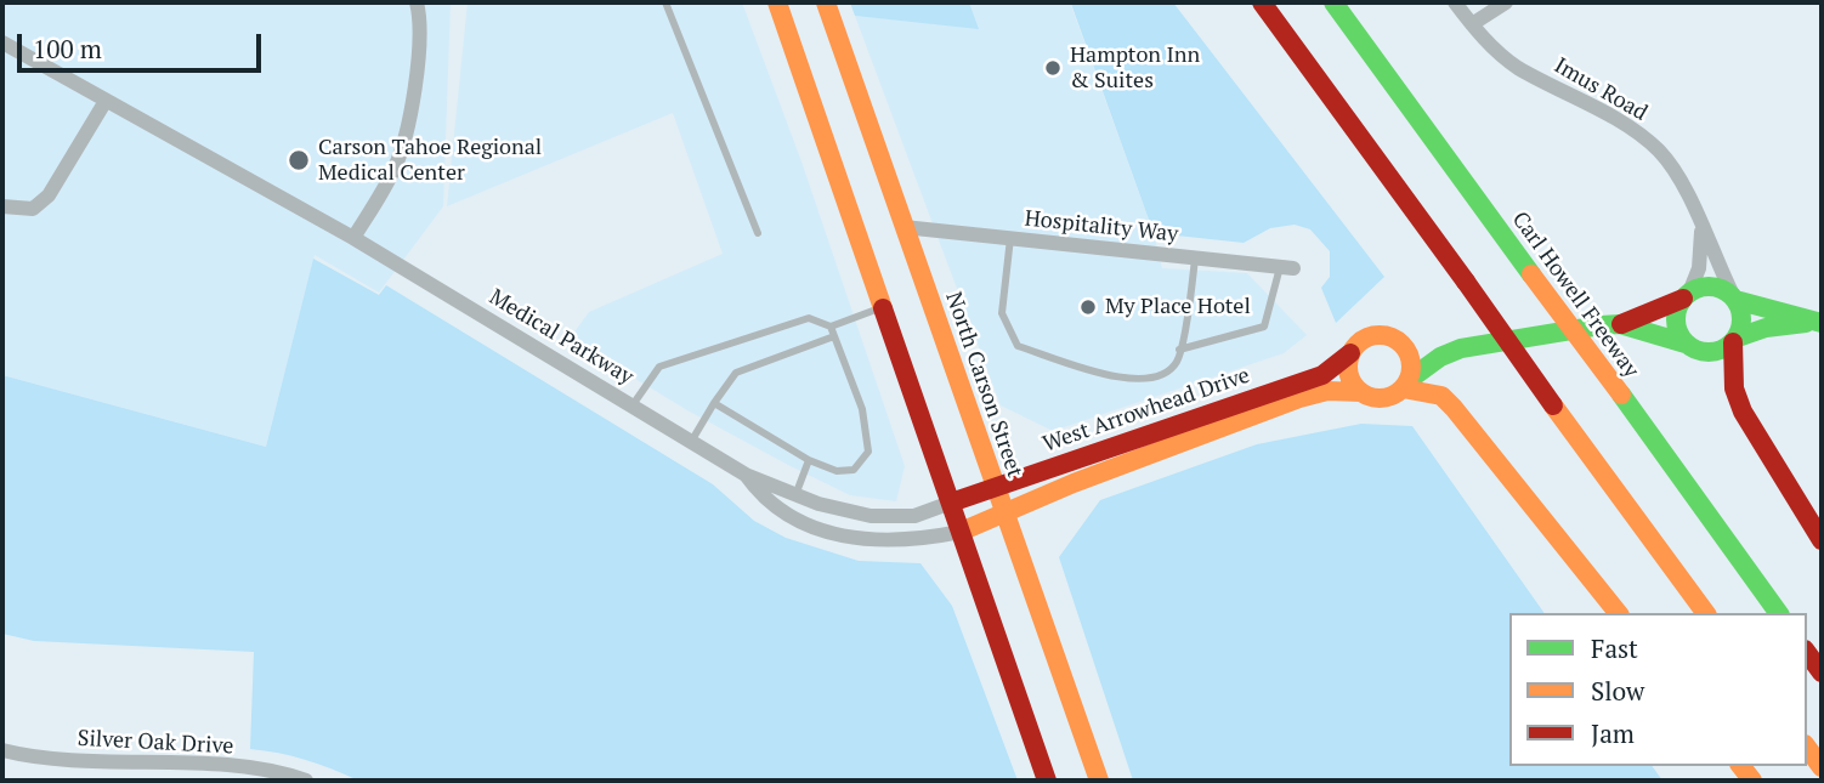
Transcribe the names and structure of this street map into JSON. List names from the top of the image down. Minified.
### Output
{"streets":{"main road":["Carl Howell Freeway","North Carson Street","West Arrowhead Drive"],"street":["Imus Road","Hospitality Way","Medical Parkway","Silver Oak Drive"]},"crossings":[["Hospitality Way","North Carson Street"],["Medical Parkway","West Arrowhead Drive"],["North Carson Street","West Arrowhead Drive"]],"places":["Hampton Inn & Suites","Carson Tahoe Regional Medical Center","My Place Hotel"],"legend":["Fast","Slow","Jam"],"scale_bar":"100 m"}
